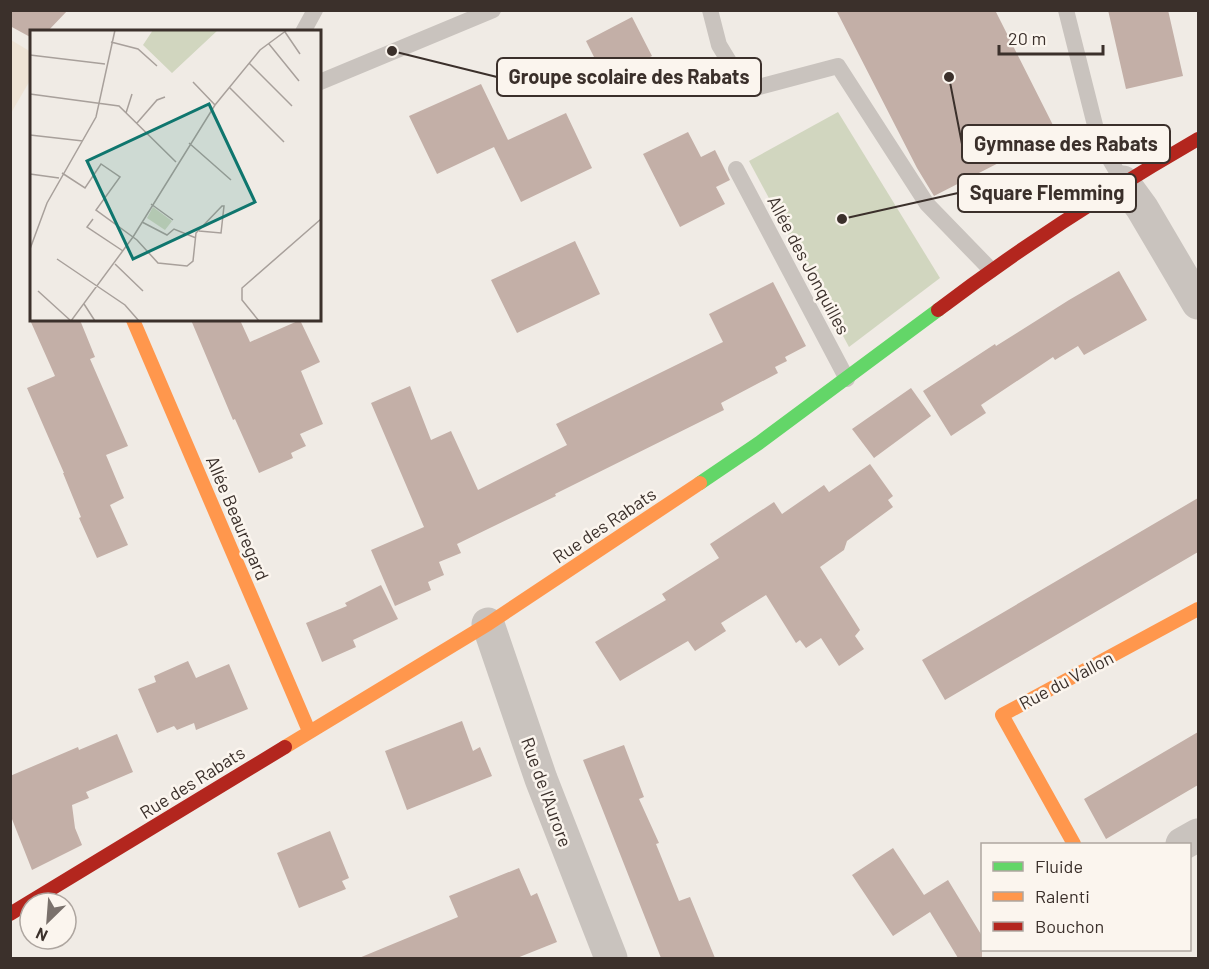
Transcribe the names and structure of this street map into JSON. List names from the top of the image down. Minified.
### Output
{"streets":{"street":["Allée Beauregard","Rue des Rabats","Rue du Vallon","Rue de l'Aurore"],"lane":["Allée des Jonquilles"]},"crossings":[["Allée des Jonquilles","Rue des Rabats"],["Allée Beauregard","Rue des Rabats"],["Rue des Rabats","Rue de l'Aurore"]],"places":["Groupe scolaire des Rabats","Gymnase des Rabats","Square Flemming"],"legend":["Fluide","Ralenti","Bouchon"],"scale_bar":"20 m","north":"bottom left"}
